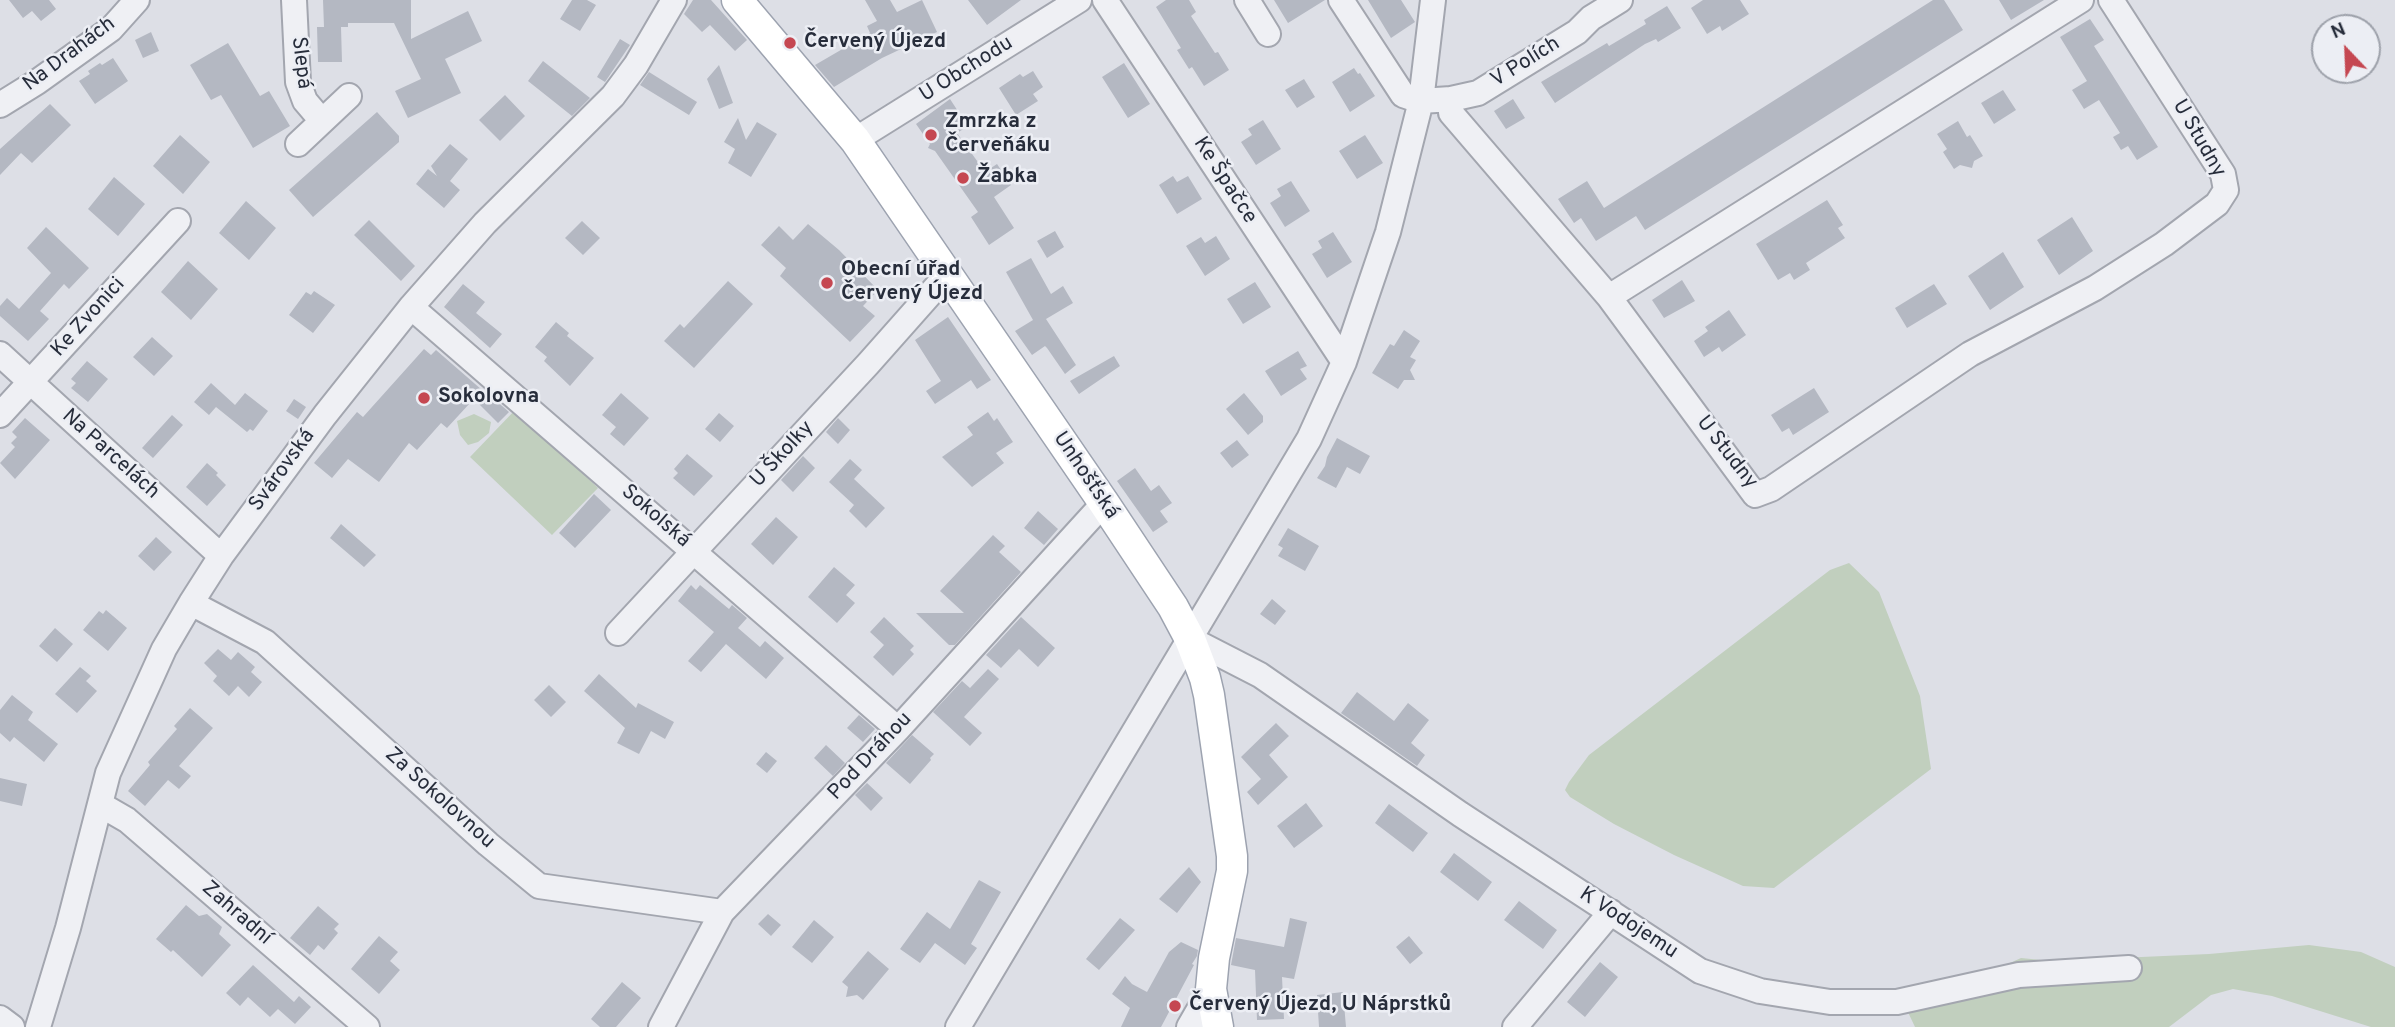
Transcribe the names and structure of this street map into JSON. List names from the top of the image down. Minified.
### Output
{"streets":{"main road":["Unhošťská"],"street":["Na Drahách","Slepá","V Polích","U Obchodu","U Studny","Ke Špačce","Ke Zvonici","Na Parcelách","U Školky","Svárovská","Sokolská","Pod Dráhou","Za Sokolovnou","Zahradní","K Vodojemu"]},"crossings":[["U Obchodu","Unhošťská"],["Ke Zvonici","Na Parcelách"],["Na Parcelách","Svárovská"],["U Školky","Unhošťská"],["U Školky","Sokolská"],["Svárovská","Sokolská"],["Svárovská","Za Sokolovnou"],["Svárovská","Zahradní"],["Unhošťská","Pod Dráhou"],["Unhošťská","K Vodojemu"],["Sokolská","Pod Dráhou"],["Pod Dráhou","Za Sokolovnou"]],"places":["Červený Újezd","Zmrzka z Červeňáku","Žabka","Obecní úřad Červený Újezd","Sokolovna","Červený Újezd, U Náprstků"],"north":"top left"}
